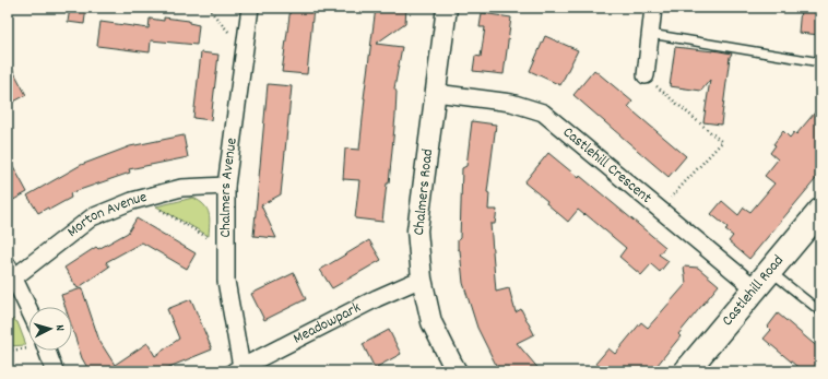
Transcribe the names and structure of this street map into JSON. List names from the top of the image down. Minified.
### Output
{"streets":{"main road":["Castlehill Road"],"street":["Castlehill Crescent","Chalmers Avenue","Chalmers Road","Morton Avenue","Meadowpark"]},"crossings":[["Castlehill Crescent","Chalmers Road"],["Castlehill Crescent","Castlehill Road"],["Chalmers Avenue","Morton Avenue"],["Chalmers Avenue","Meadowpark"],["Chalmers Road","Meadowpark"]],"north":"right"}
